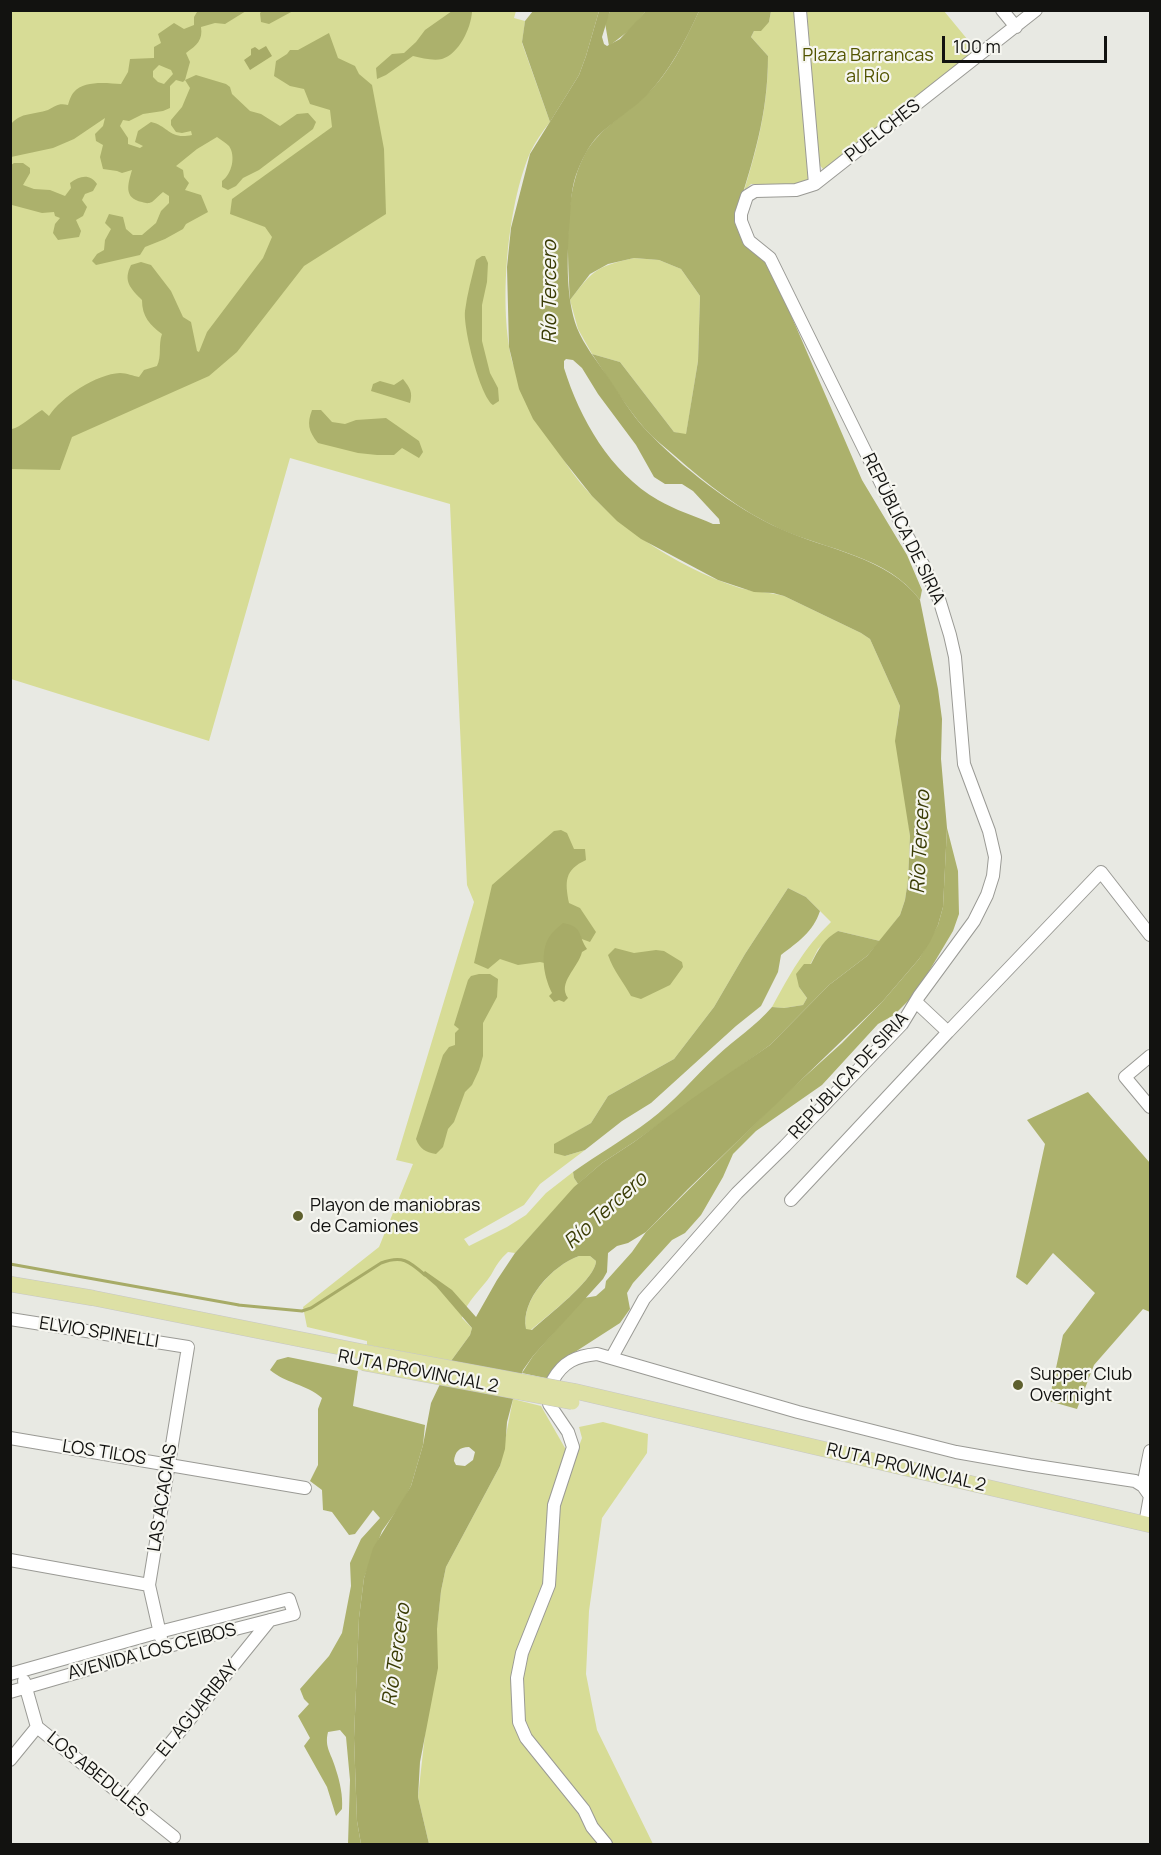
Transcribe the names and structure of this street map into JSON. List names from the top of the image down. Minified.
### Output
{"streets":{"main road":["RUTA PROVINCIAL 2"],"street":["PUELCHES","REPÚBLICA DE SIRIA","ELVIO SPINELLI","LOS TILOS","LAS ACACIAS","AVENIDA LOS CEIBOS","EL AGUARIBAY","LOS ABEDULES"]},"crossings":[["PUELCHES","REPÚBLICA DE SIRIA"],["ELVIO SPINELLI","LAS ACACIAS"],["LOS TILOS","LAS ACACIAS"],["LAS ACACIAS","AVENIDA LOS CEIBOS"],["AVENIDA LOS CEIBOS","EL AGUARIBAY"],["AVENIDA LOS CEIBOS","LOS ABEDULES"],["EL AGUARIBAY","LOS ABEDULES"]],"water":["Río Tercero"],"parks":["Plaza Barrancas al Río"],"places":["Playon de maniobras de Camiones","Supper Club Overnight"],"scale_bar":"100 m"}
